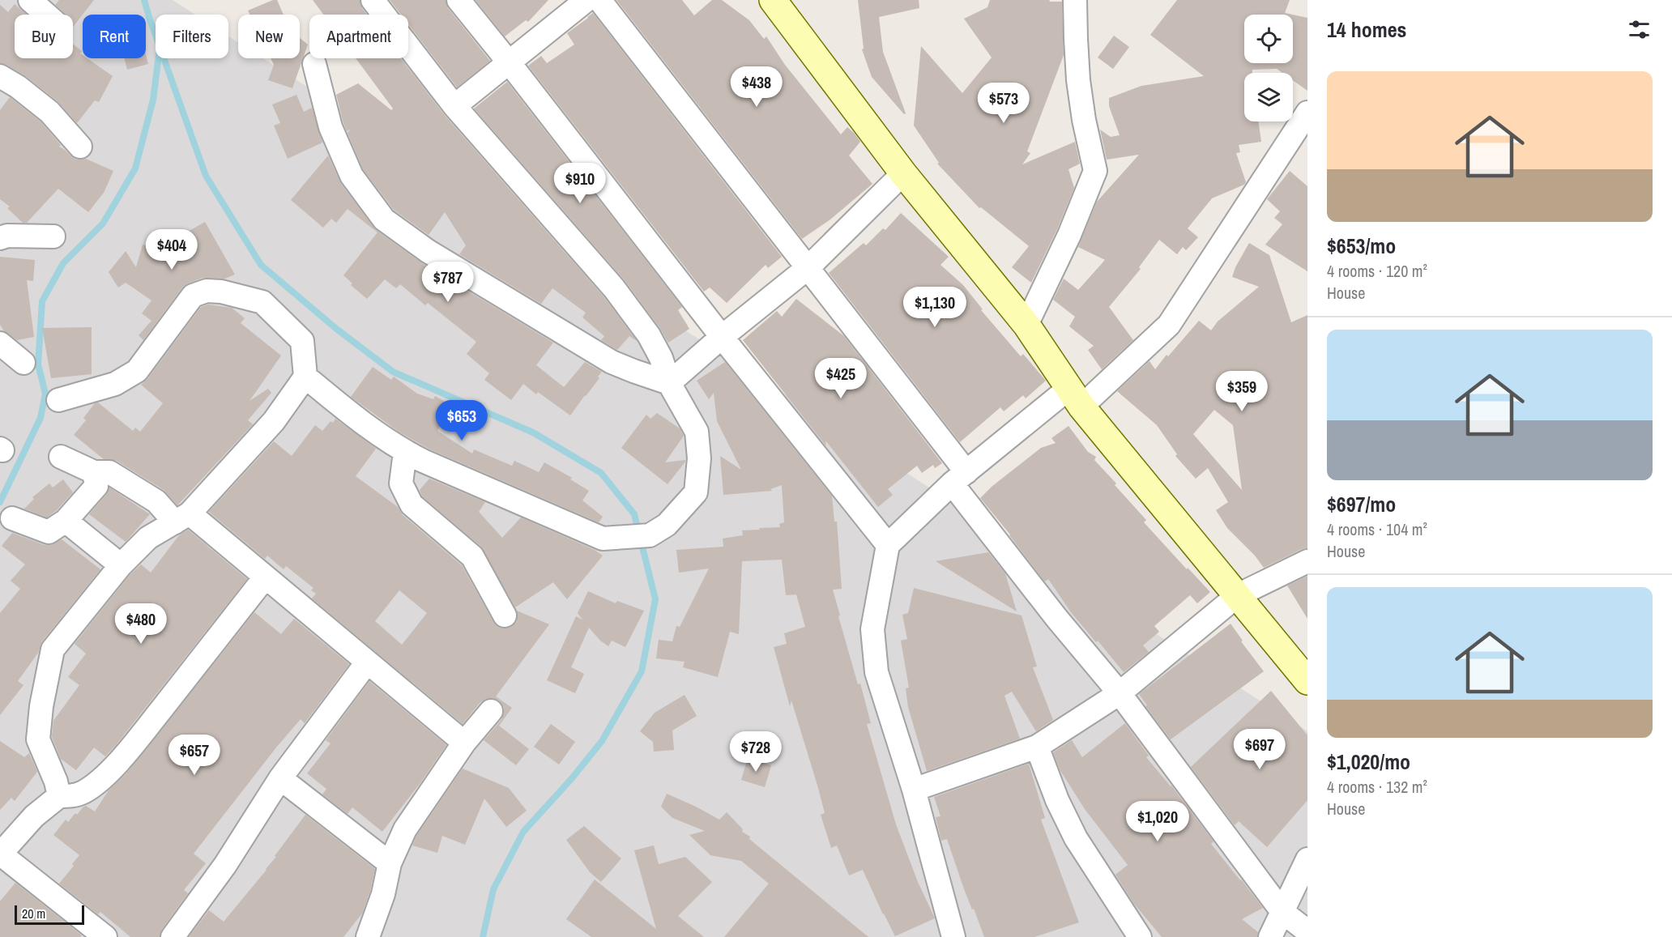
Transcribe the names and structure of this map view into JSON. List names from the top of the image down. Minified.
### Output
{"scale_bar":"20 m","page":{"heading":"14 homes","chip":["Buy","Rent","Filters","New","Apartment"],"list":[{"name":"$653/mo","note":"4 rooms · 120 m² · House"},{"name":"$697/mo","note":"4 rooms · 104 m² · House"},{"name":"$1,020/mo","note":"4 rooms · 132 m² · House"}],"price":["$438","$573","$910","$404","$787","$1,130","$425","$359","$653","$480","$697","$728","$657","$1,020"],"scale":"20 m"}}
